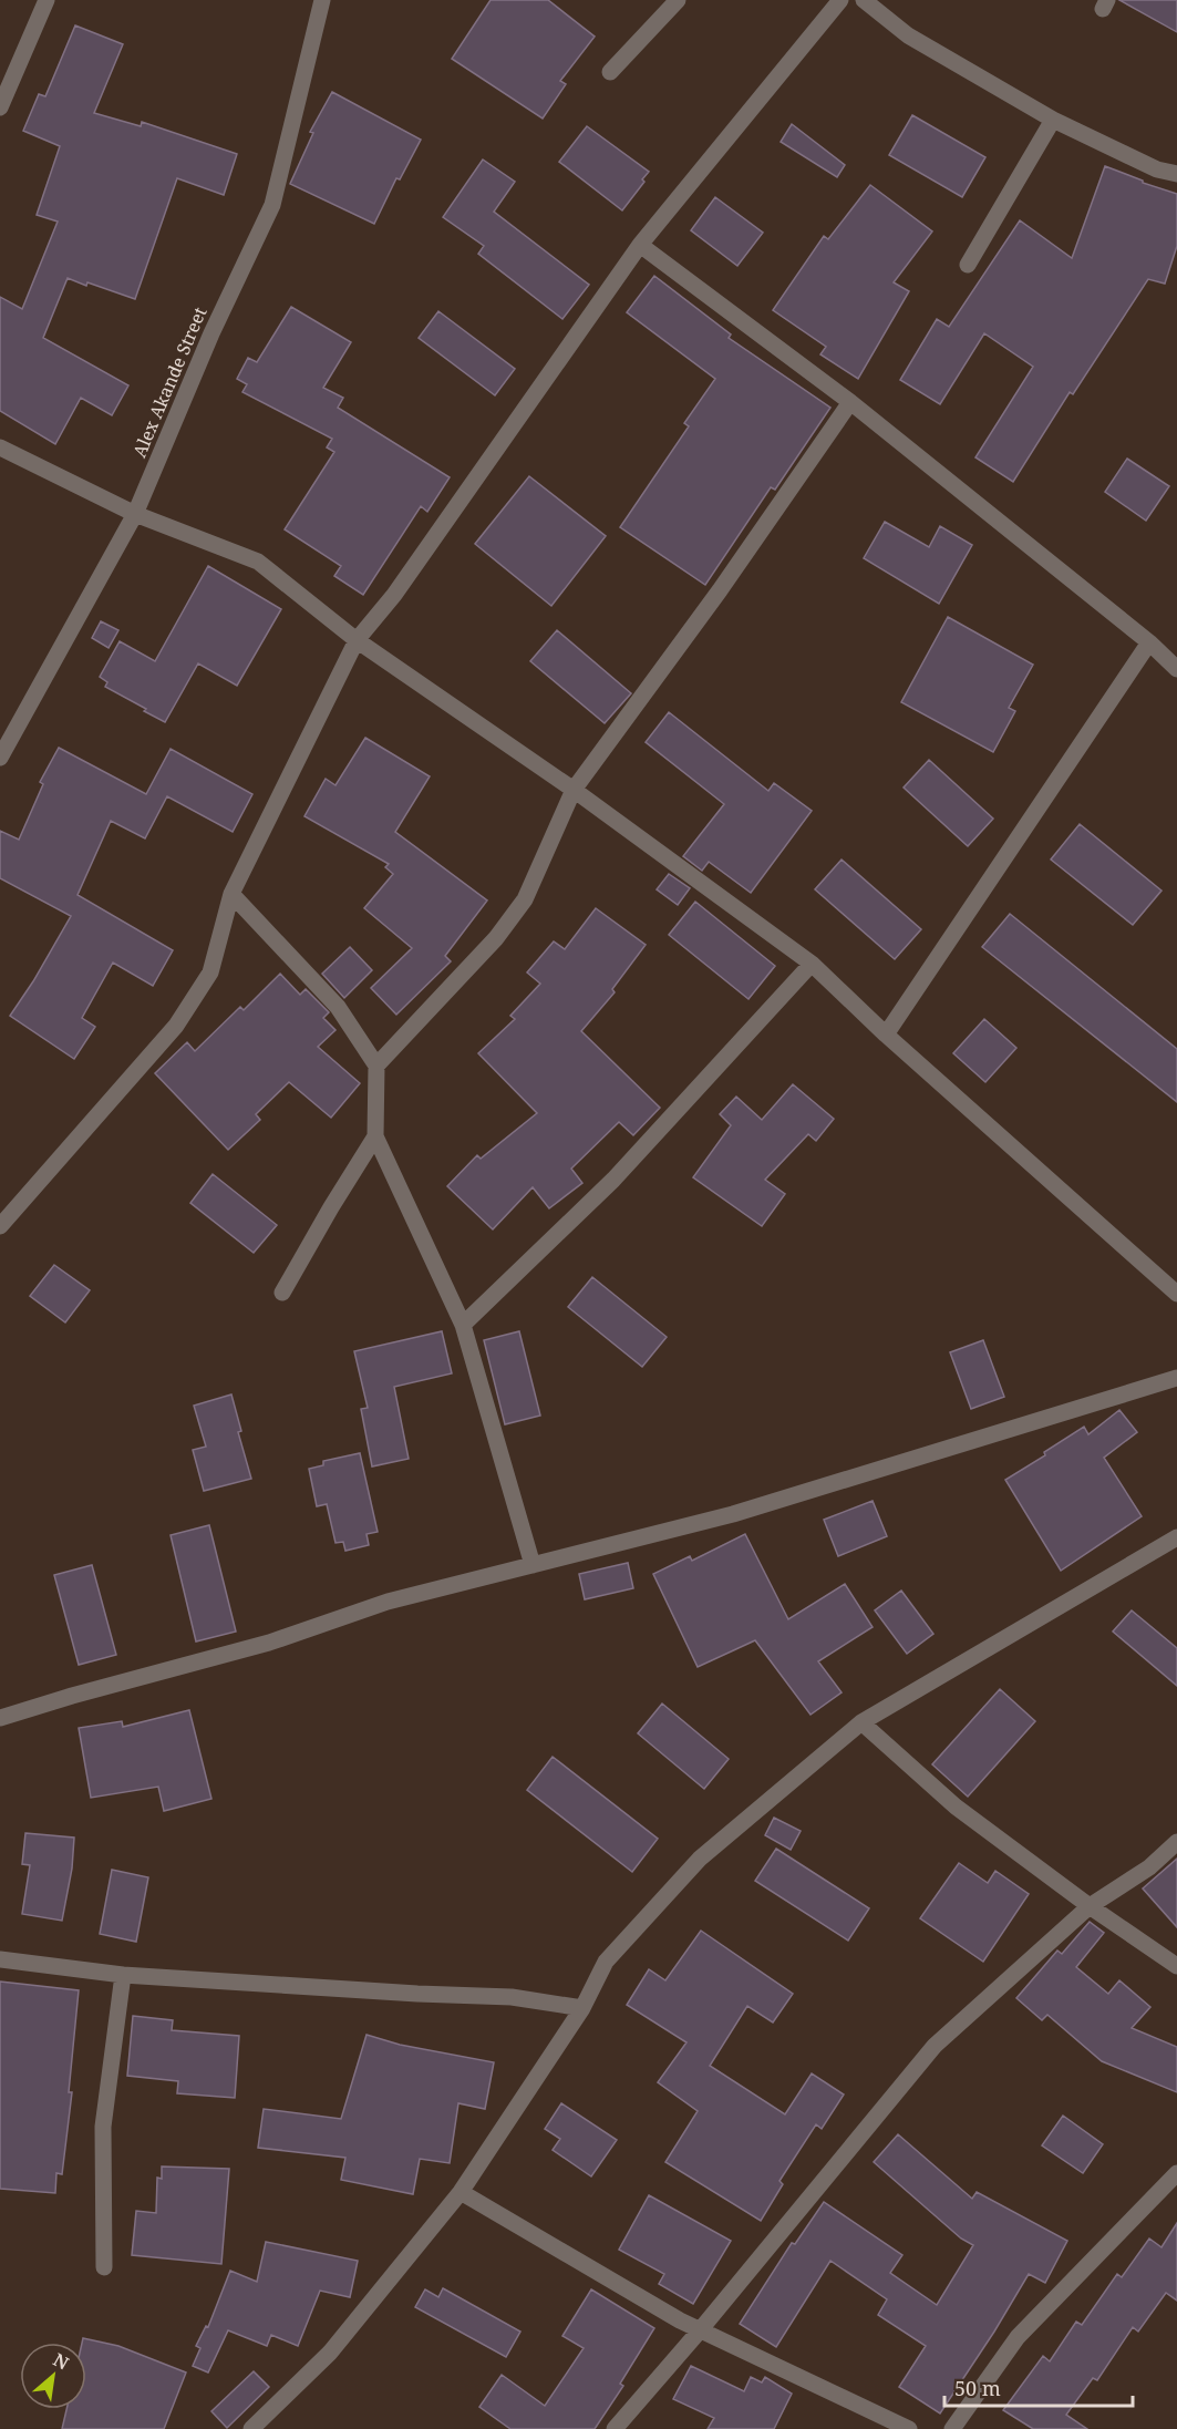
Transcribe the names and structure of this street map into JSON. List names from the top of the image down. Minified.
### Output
{"streets":{"street":["Alex Akande Street"]},"scale_bar":"50 m","north":"top right"}
